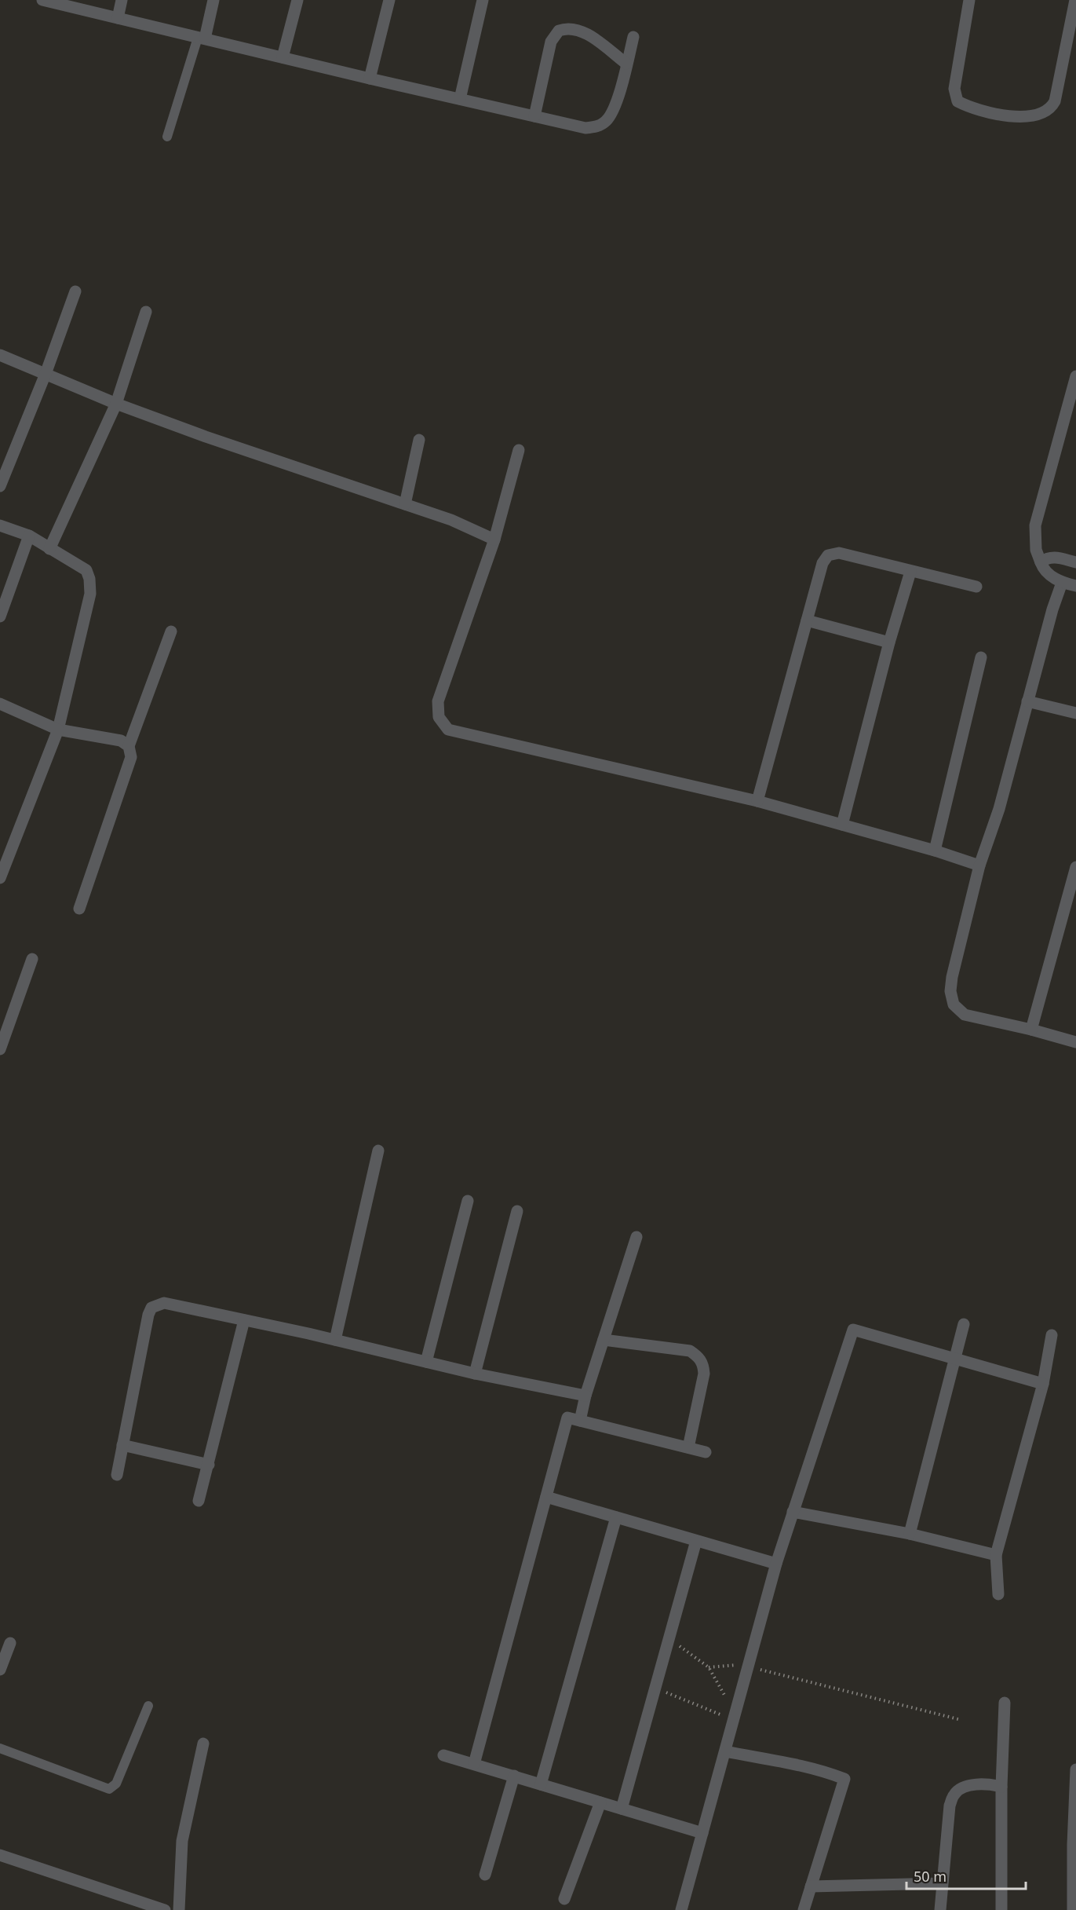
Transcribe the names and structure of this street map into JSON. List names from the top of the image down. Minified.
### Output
{"scale_bar":"50 m"}
